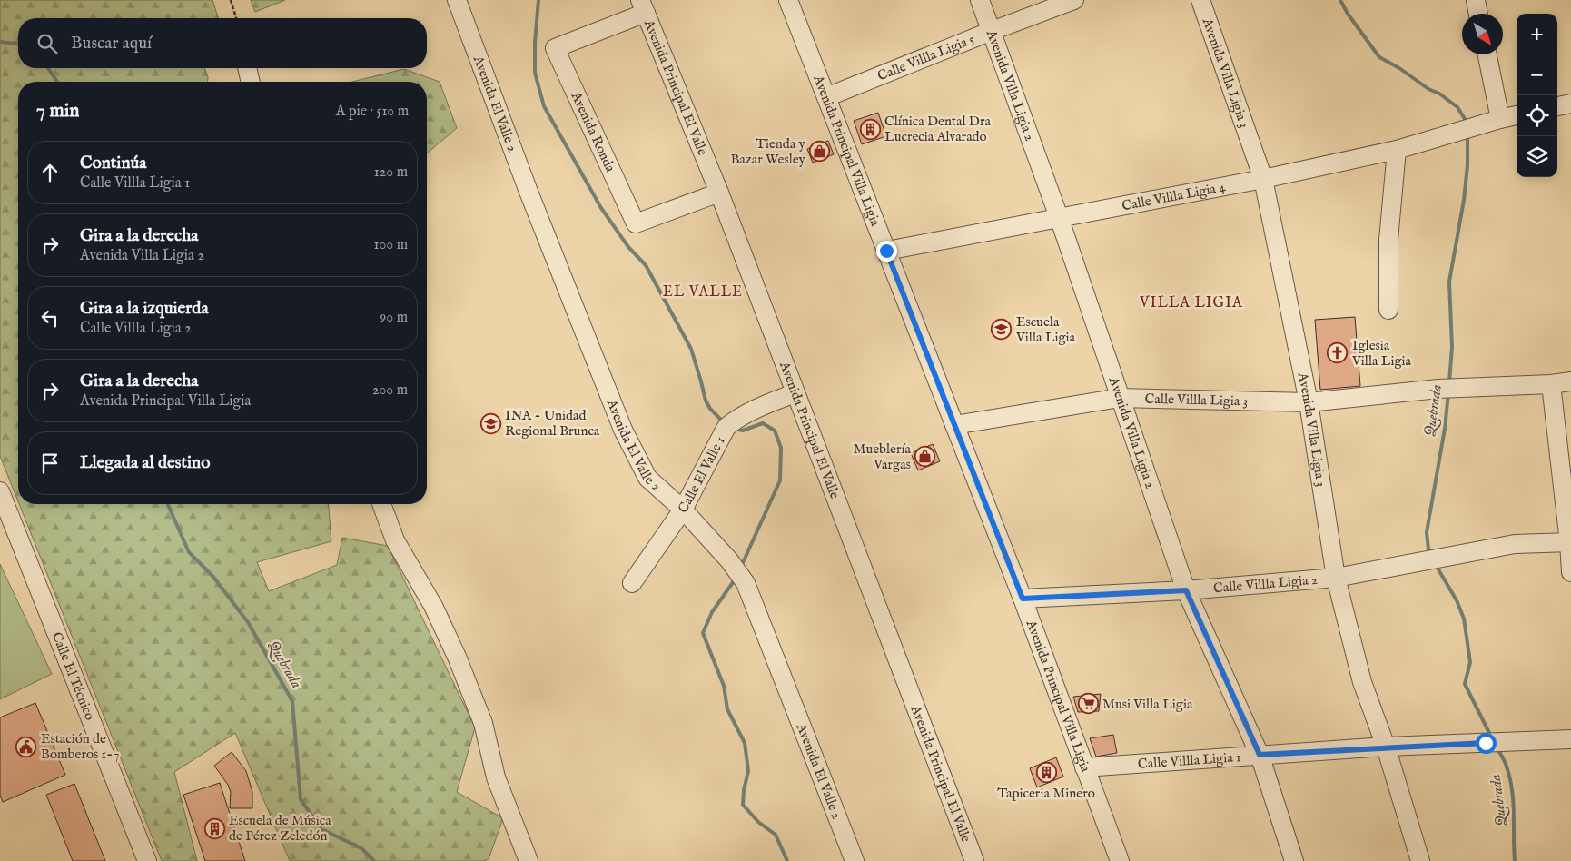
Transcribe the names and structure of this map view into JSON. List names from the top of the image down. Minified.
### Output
{"streets":{"street":["Calle Villla Ligia 5","Avenida Villa Ligia 3","Avenida Villa Ligia 2","Avenida Principal El Valle","Avenida El Valle 2","Avenida Ronda","Avenida Principal Villa Ligia","Calle Villla Ligia 4","Calle Villla Ligia 3","Calle El Valle 1","Calle Villla Ligia 2","Calle El Técnico","Calle Villla Ligia 1"]},"crossings":[["Calle Villla Ligia 5","Avenida Villa Ligia 2"],["Calle Villla Ligia 5","Avenida Principal Villa Ligia"],["Avenida Villa Ligia 3","Calle Villla Ligia 4"],["Avenida Villa Ligia 3","Calle Villla Ligia 3"],["Avenida Villa Ligia 3","Calle Villla Ligia 2"],["Avenida Villa Ligia 3","Calle Villla Ligia 1"],["Avenida Villa Ligia 2","Calle Villla Ligia 4"],["Avenida Villa Ligia 2","Calle Villla Ligia 3"],["Avenida Villa Ligia 2","Calle Villla Ligia 2"],["Avenida Villa Ligia 2","Calle Villla Ligia 1"],["Avenida Principal El Valle","Avenida Ronda"],["Avenida Principal El Valle","Calle El Valle 1"],["Avenida El Valle 2","Calle El Valle 1"],["Avenida Principal Villa Ligia","Calle Villla Ligia 4"],["Avenida Principal Villa Ligia","Calle Villla Ligia 3"],["Avenida Principal Villa Ligia","Calle Villla Ligia 2"],["Avenida Principal Villa Ligia","Calle Villla Ligia 1"]],"districts":["EL VALLE","VILLA LIGIA"],"water":["Quebrada"],"places":{"building":["Clínica Dental Dra Lucrecia Alvarado","Tapiceria Minero","Escuela de Música de Pérez Zeledón"],"shop":["Tienda y Bazar Wesley","Mueblería Vargas"],"school or university":["Escuela Villa Ligia","INA - Unidad Regional Brunca"],"church":["Iglesia Villa Ligia"],"supermarket":["Musi Villa Ligia"],"public building":["Estación de Bomberos 1-7"]},"north":"bottom right","page":{"map_buttons":["+","−"],"search":"Buscar aquí","heading":["7 min","A pie · 510 m"],"list":[["Continúa","Calle Villla Ligia 1","120 m"],["Gira a la derecha","Avenida Villa Ligia 2","100 m"],["Gira a la izquierda","Calle Villla Ligia 2","90 m"],["Gira a la derecha","Avenida Principal Villa Ligia","200 m"],"Llegada al destino"]}}
